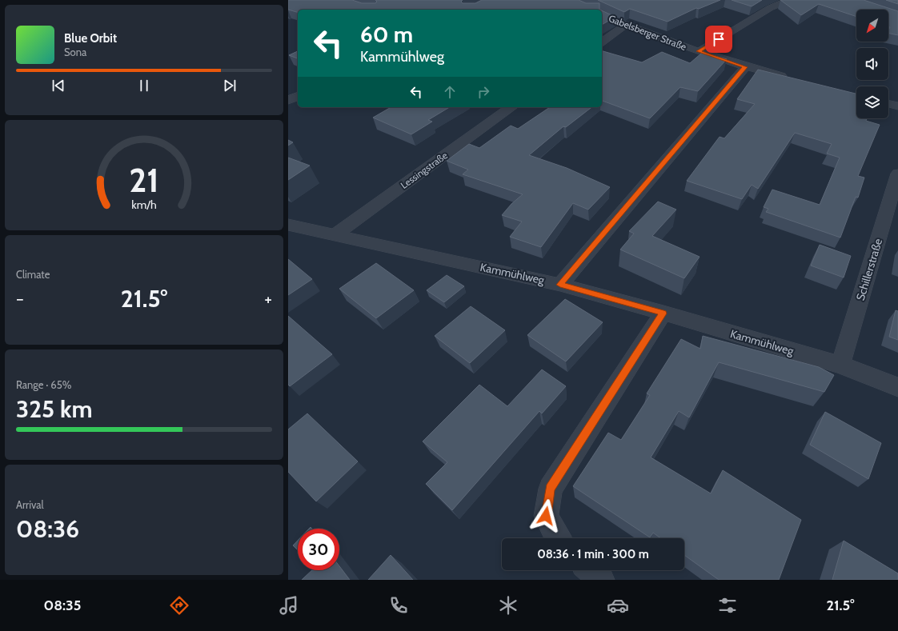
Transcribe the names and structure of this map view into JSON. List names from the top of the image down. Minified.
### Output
{"streets":{"street":["Gabelsberger Straße","Lessingstraße","Schillerstraße","Kammühlweg"]},"crossings":[["Lessingstraße","Kammühlweg"],["Schillerstraße","Kammühlweg"]],"north":"bottom left","page":{"turn":["60 m","Kammühlweg"],"song":["Blue Orbit","Sona"],"tile":["Climate",["Range · 65%","325 km"],["Arrival","08:36"]],"heat":["−","21.5°","+"],"limit":"30","trip":"08:36 · 1 min · 300 m","tabs":["08:35","21.5°"],"gauge":["21","km/h"]}}
